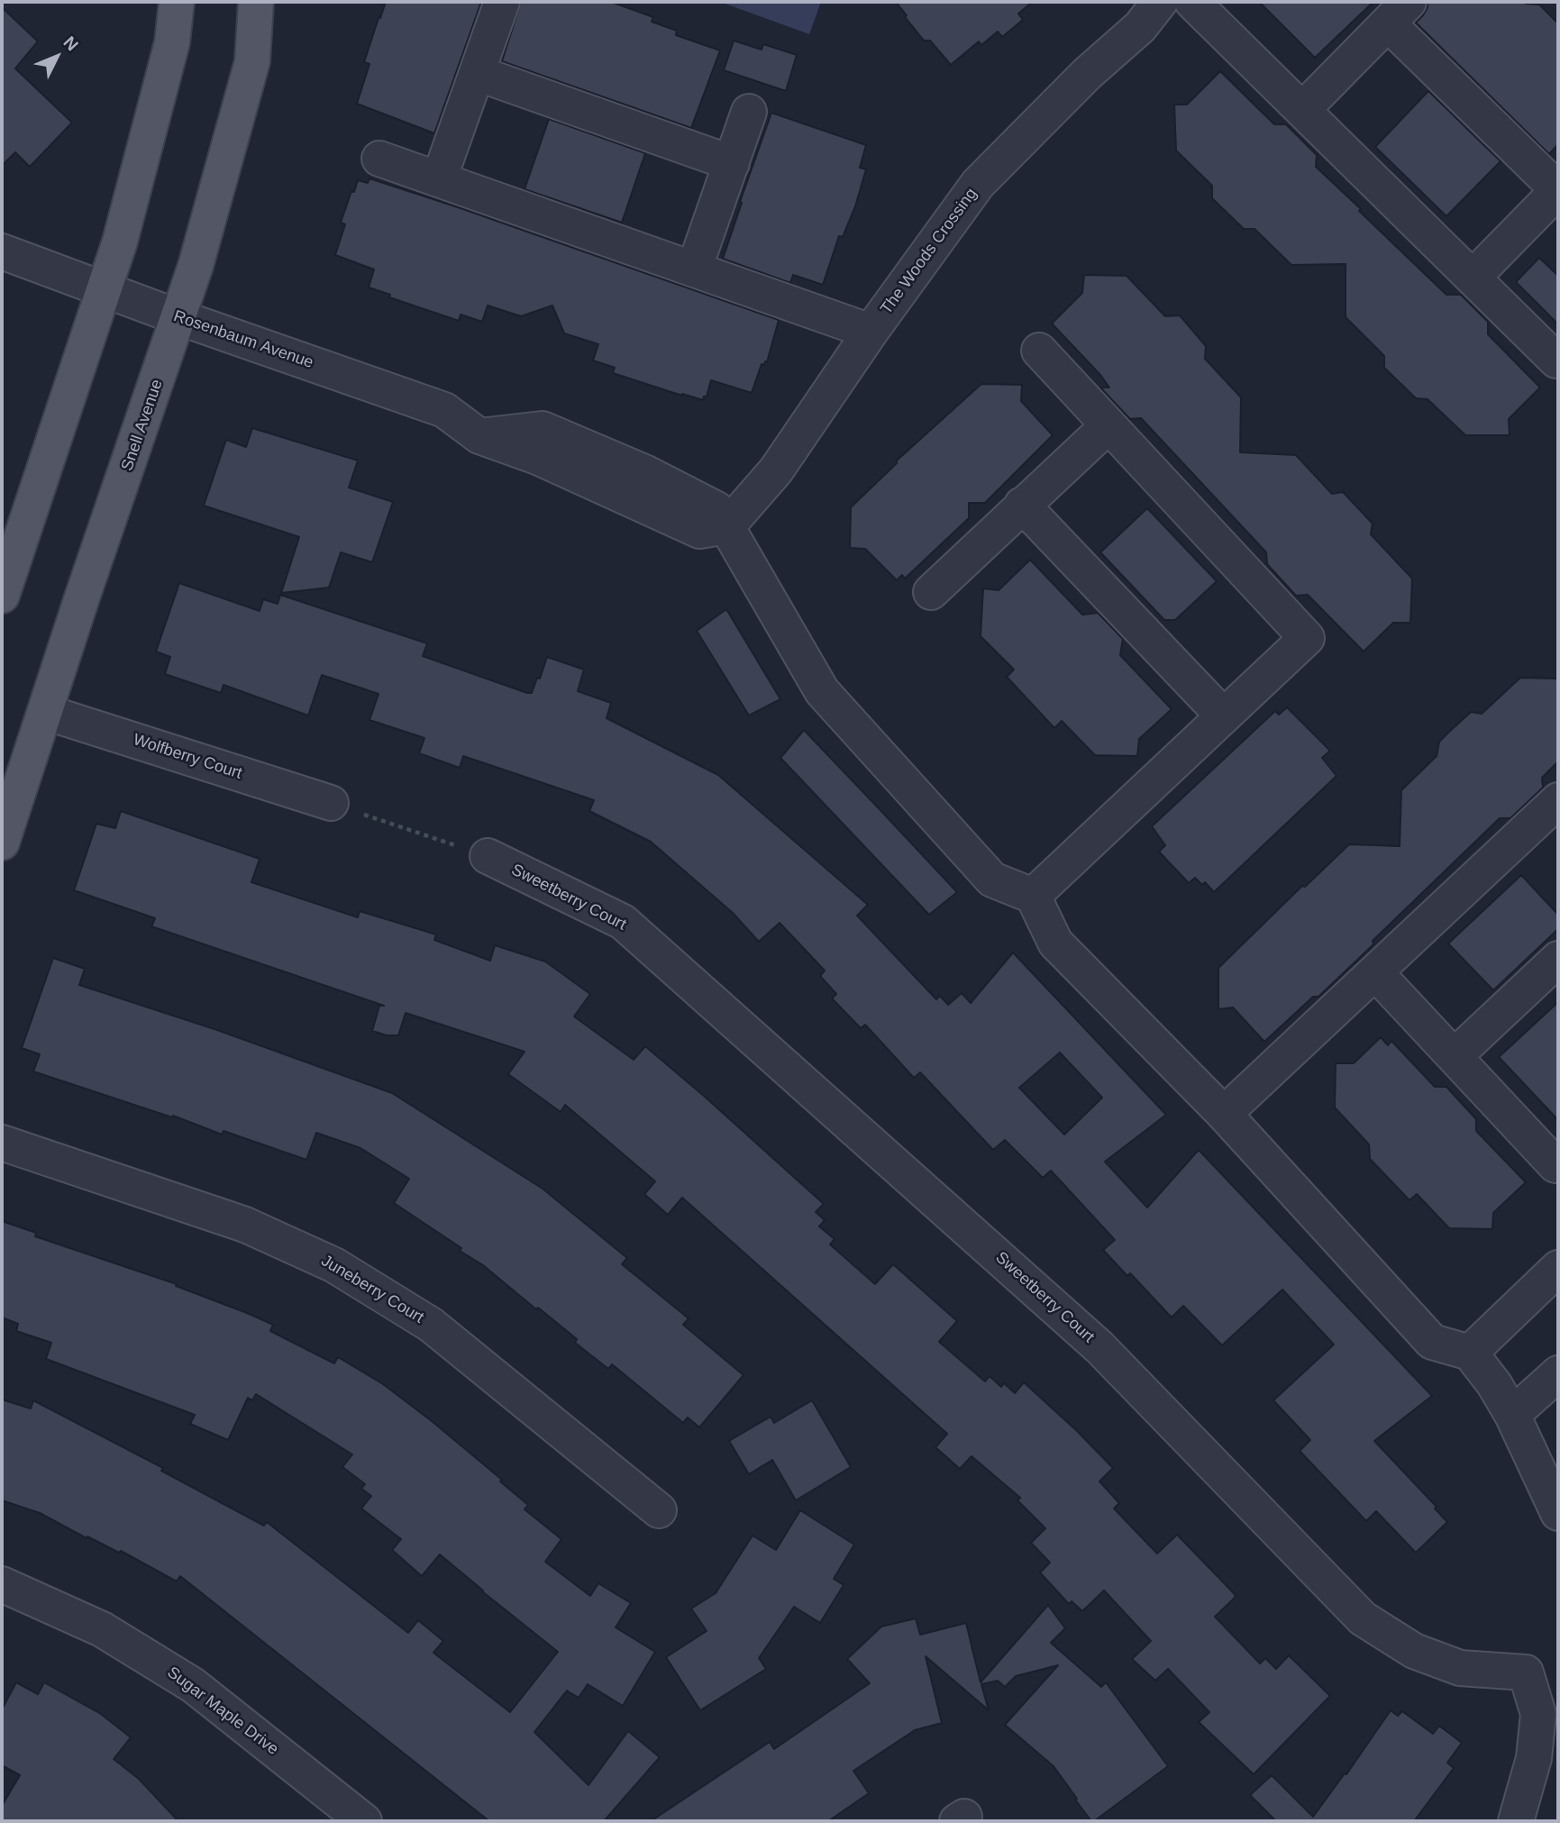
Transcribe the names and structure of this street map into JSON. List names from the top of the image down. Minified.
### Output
{"streets":{"main road":["Snell Avenue"],"street":["The Woods Crossing","Rosenbaum Avenue","Wolfberry Court","Sweetberry Court","Juneberry Court","Sugar Maple Drive"]},"crossings":[["The Woods Crossing","Rosenbaum Avenue"],["Rosenbaum Avenue","Snell Avenue"],["Snell Avenue","Wolfberry Court"]],"north":"top right"}
